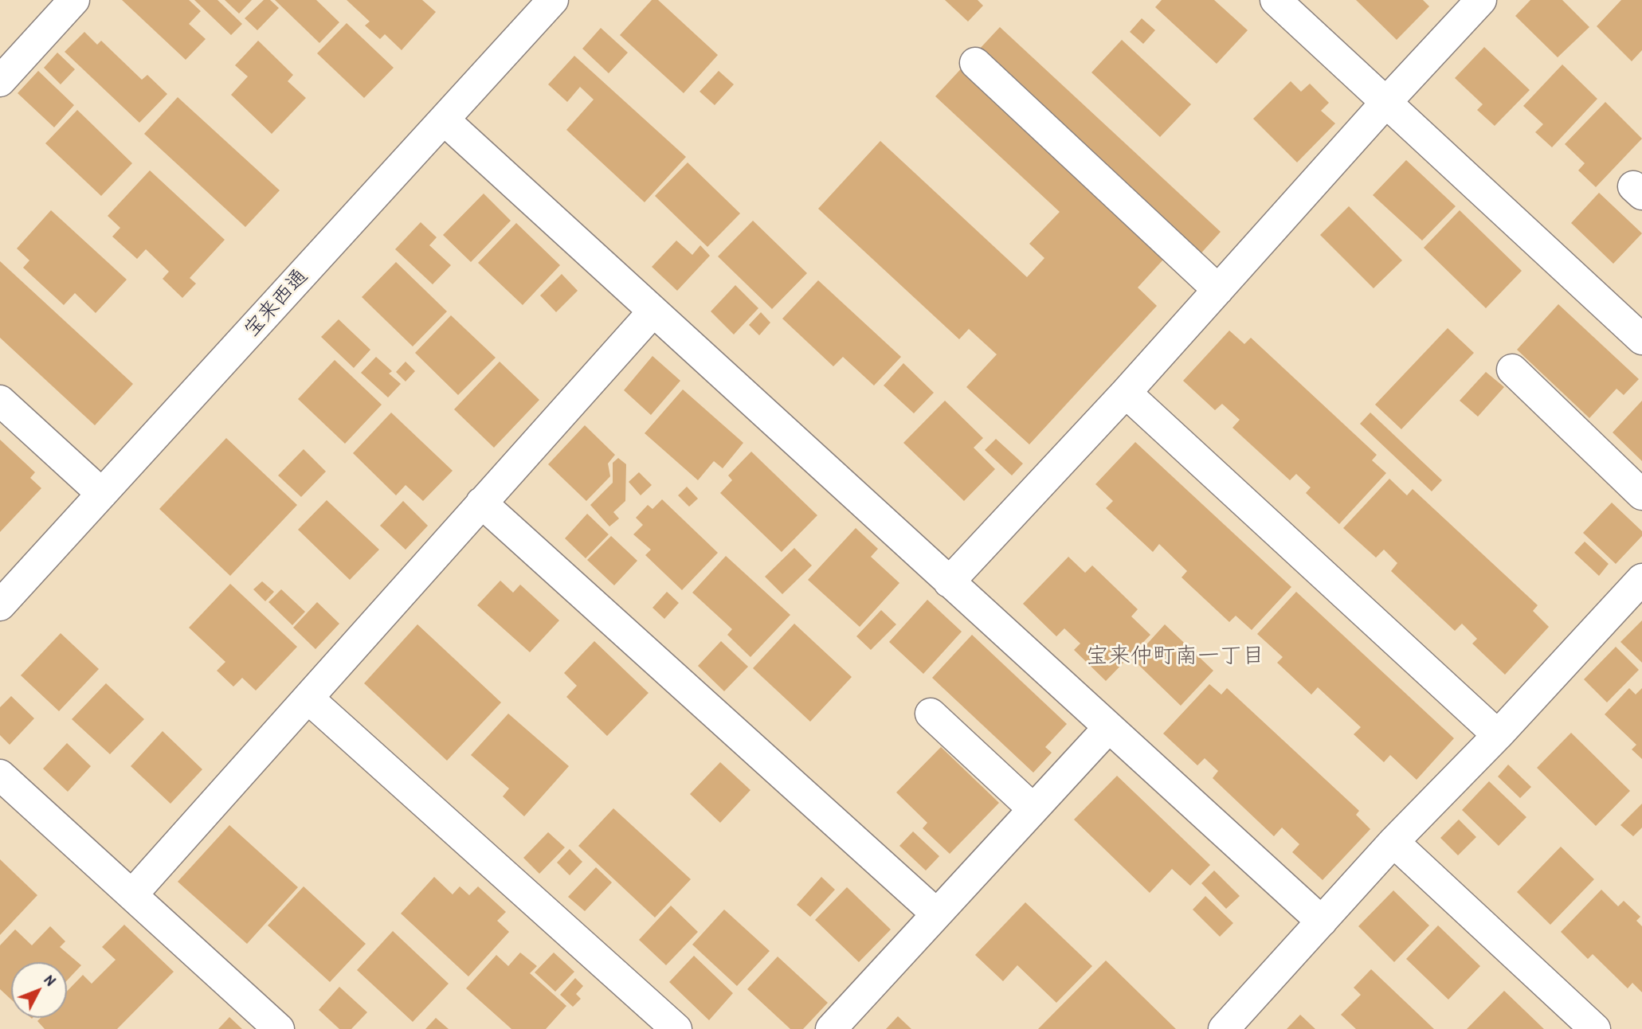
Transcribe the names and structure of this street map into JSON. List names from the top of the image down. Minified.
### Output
{"streets":{"street":["宝来西通"]},"districts":["宝来仲町南一丁目"],"north":"top right"}
